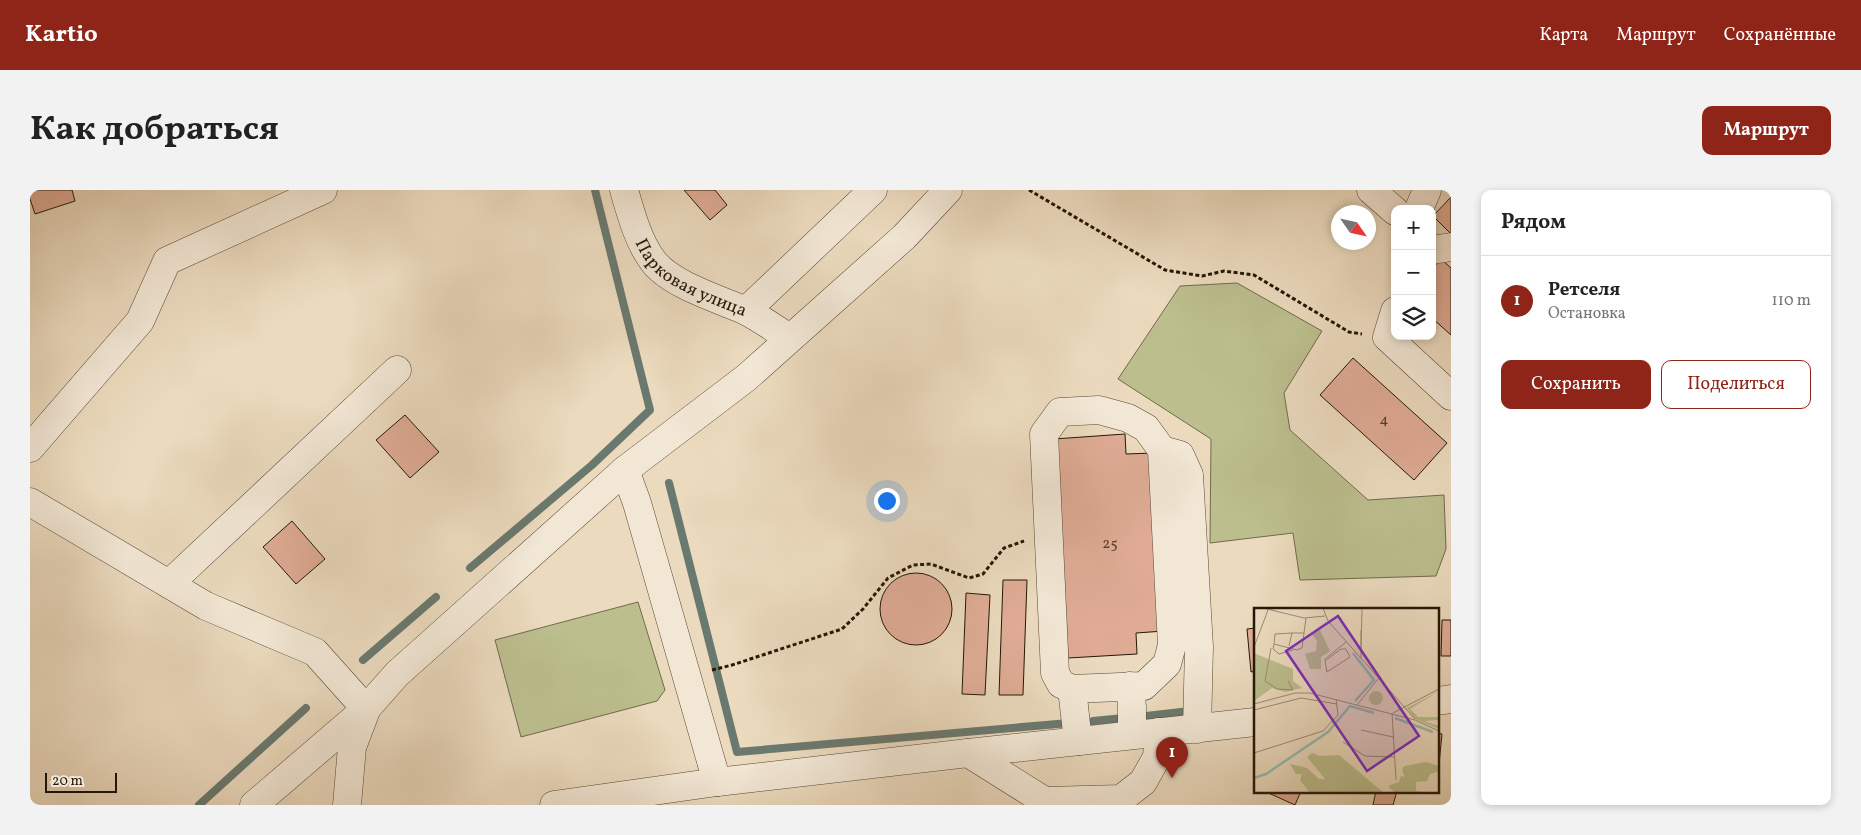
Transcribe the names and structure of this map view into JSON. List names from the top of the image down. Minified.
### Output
{"streets":{"street":["Парковая улица"]},"house_numbers":["4","25"],"scale_bar":"20 m","north":"bottom right","page":{"header":"Kartio","nav":["Карта","Маршрут","Сохранённые"],"title":"Как добраться","buttons":["Маршрут",["Сохранить","Поделиться"]],"heading":"Рядом","map_buttons":["+","−"],"list":[{"mark":"1","name":"Ретселя","note":"Остановка","value":"110 m"}],"pins":"1","scale":"20 m"}}
